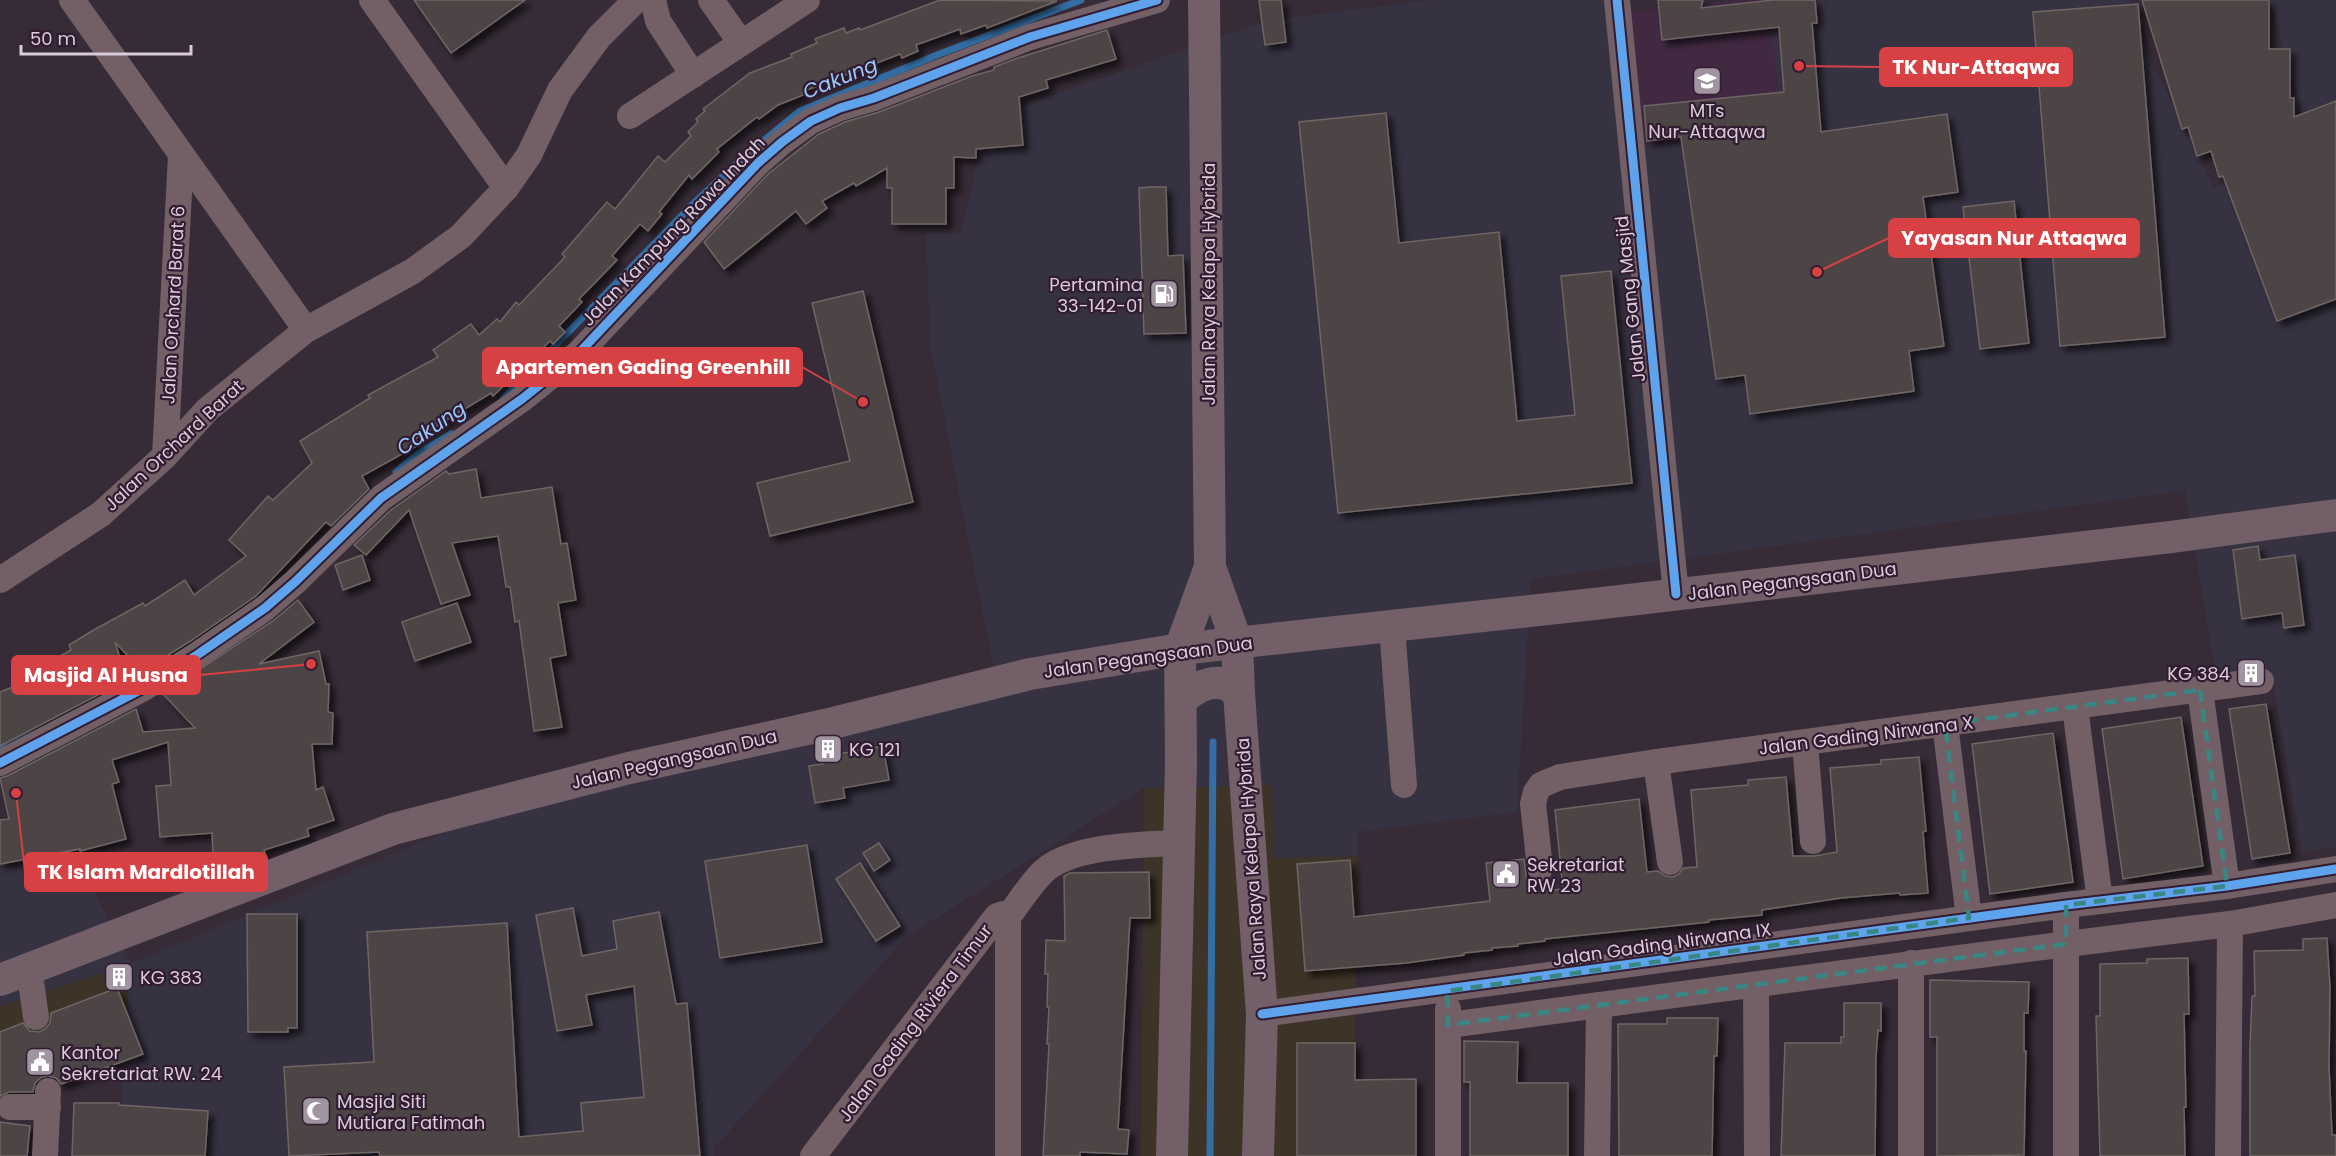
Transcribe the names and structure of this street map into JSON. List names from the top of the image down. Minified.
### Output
{"streets":{"main road":["Jalan Raya Kelapa Hybrida","Jalan Pegangsaan Dua"],"street":["Jalan Kampung Rawa Indah","Jalan Gang Masjid","Jalan Orchard Barat 6","Jalan Orchard Barat","Jalan Gading Nirwana X","Jalan Gading Nirwana IX","Jalan Gading Riviera Timur"]},"crossings":[["Jalan Raya Kelapa Hybrida","Jalan Pegangsaan Dua"],["Jalan Raya Kelapa Hybrida","Jalan Gading Nirwana IX"],["Jalan Raya Kelapa Hybrida","Jalan Gading Riviera Timur"],["Jalan Gang Masjid","Jalan Pegangsaan Dua"],["Jalan Orchard Barat 6","Jalan Orchard Barat"]],"water":["Cakung"],"places":{"other":["TK Nur-Attaqwa","Yayasan Nur Attaqwa","Apartemen Gading Greenhill","Masjid Al Husna","TK Islam Mardlotillah"],"school or university":["MTs Nur-Attaqwa"],"fuel station":["Pertamina 33-142-01"],"building":["KG 384","KG 121","KG 383"],"public building":["Sekretariat RW 23","Kantor Sekretariat RW. 24"],"mosque":["Masjid Siti Mutiara Fatimah"]},"scale_bar":"50 m"}
